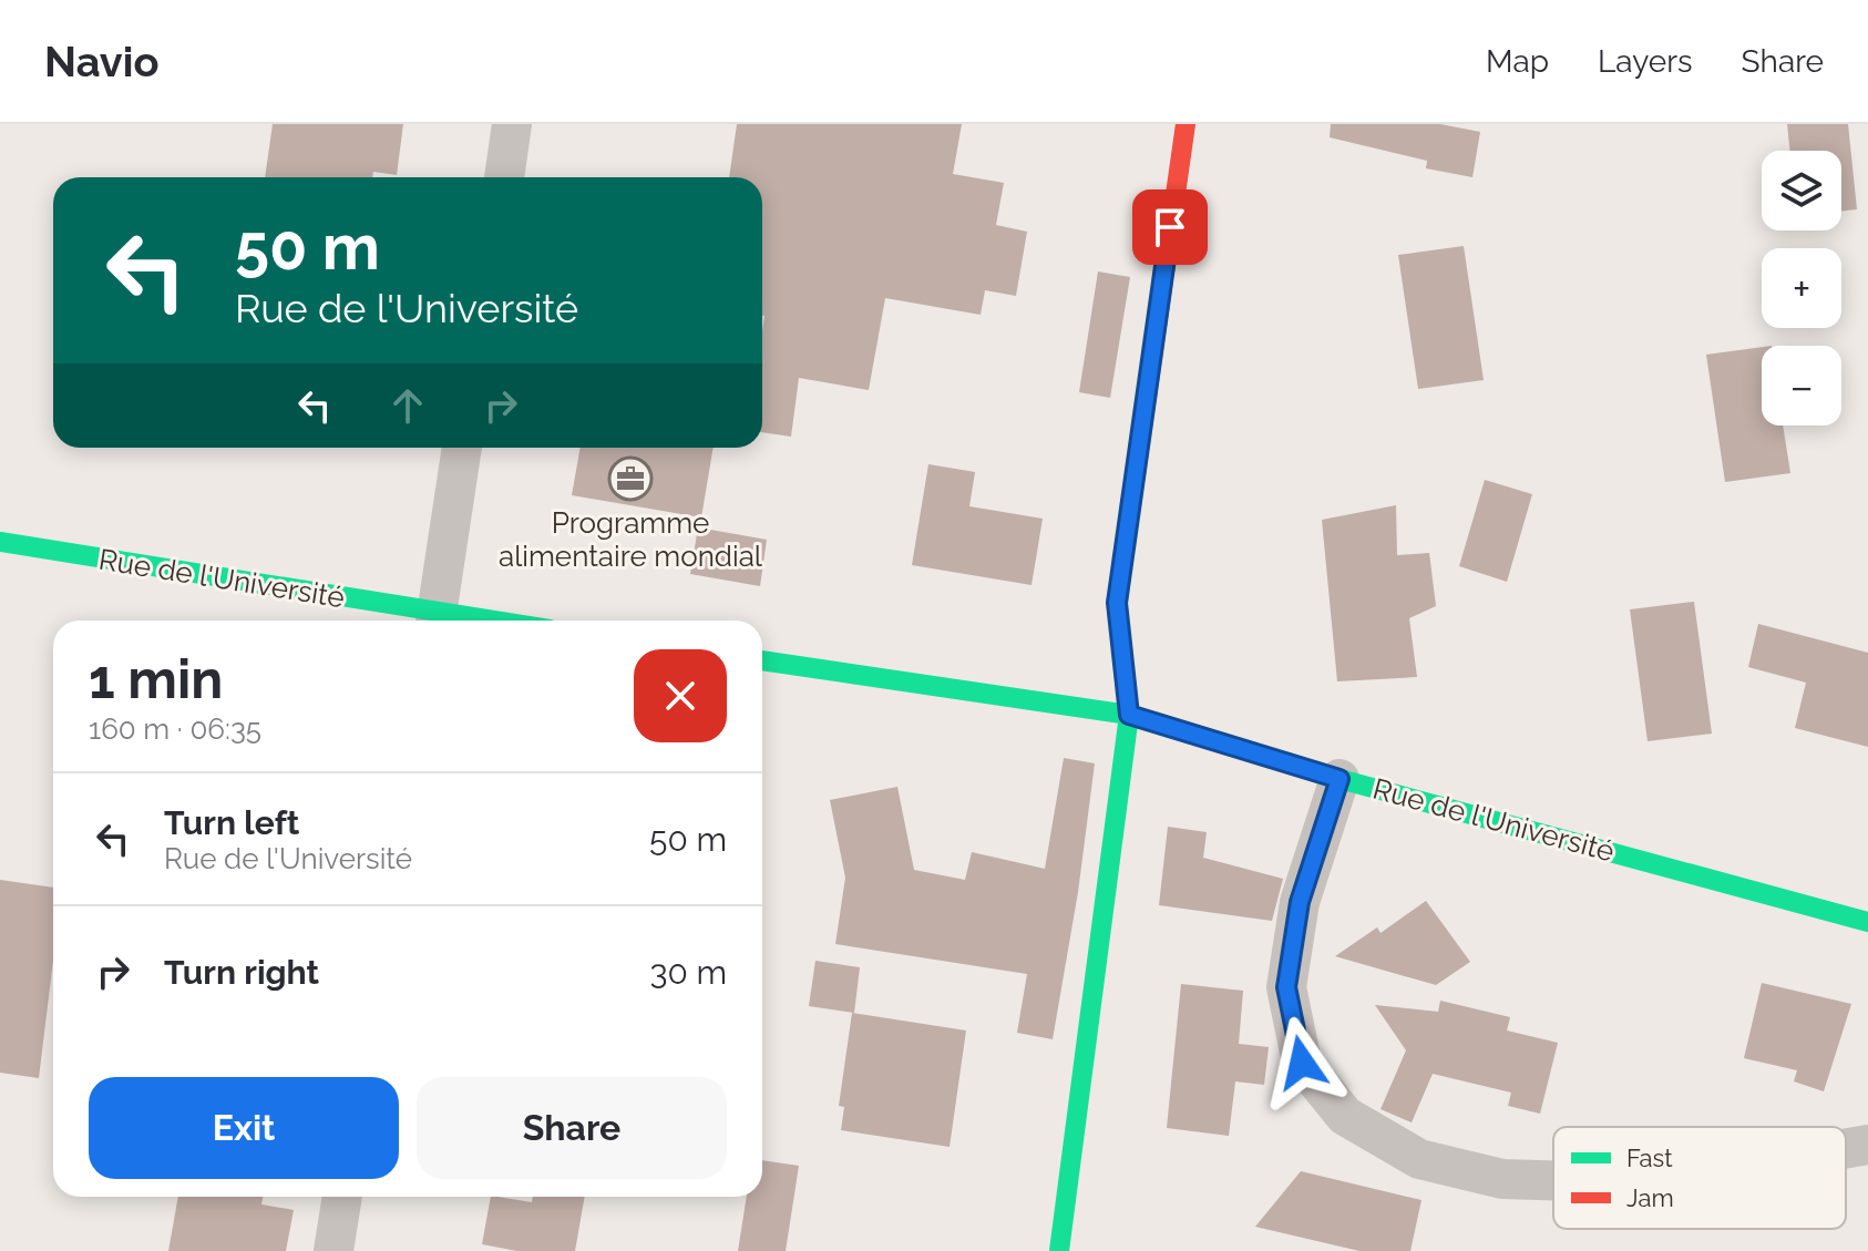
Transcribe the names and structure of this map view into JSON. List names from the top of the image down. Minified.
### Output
{"streets":{"street":["Rue de l'Université"]},"places":{"office":["Programme alimentaire mondial"]},"legend":["Fast","Jam"],"page":{"header":"Navio","nav":["Map","Layers","Share"],"map_buttons":["+","−"],"turn":["50 m","Rue de l'Université"],"heading":["1 min","160 m · 06:35"],"list":[{"name":"Turn left","note":"Rue de l'Université","value":"50 m"},{"name":"Turn right","value":"30 m"}],"buttons":["Exit","Share"]}}
